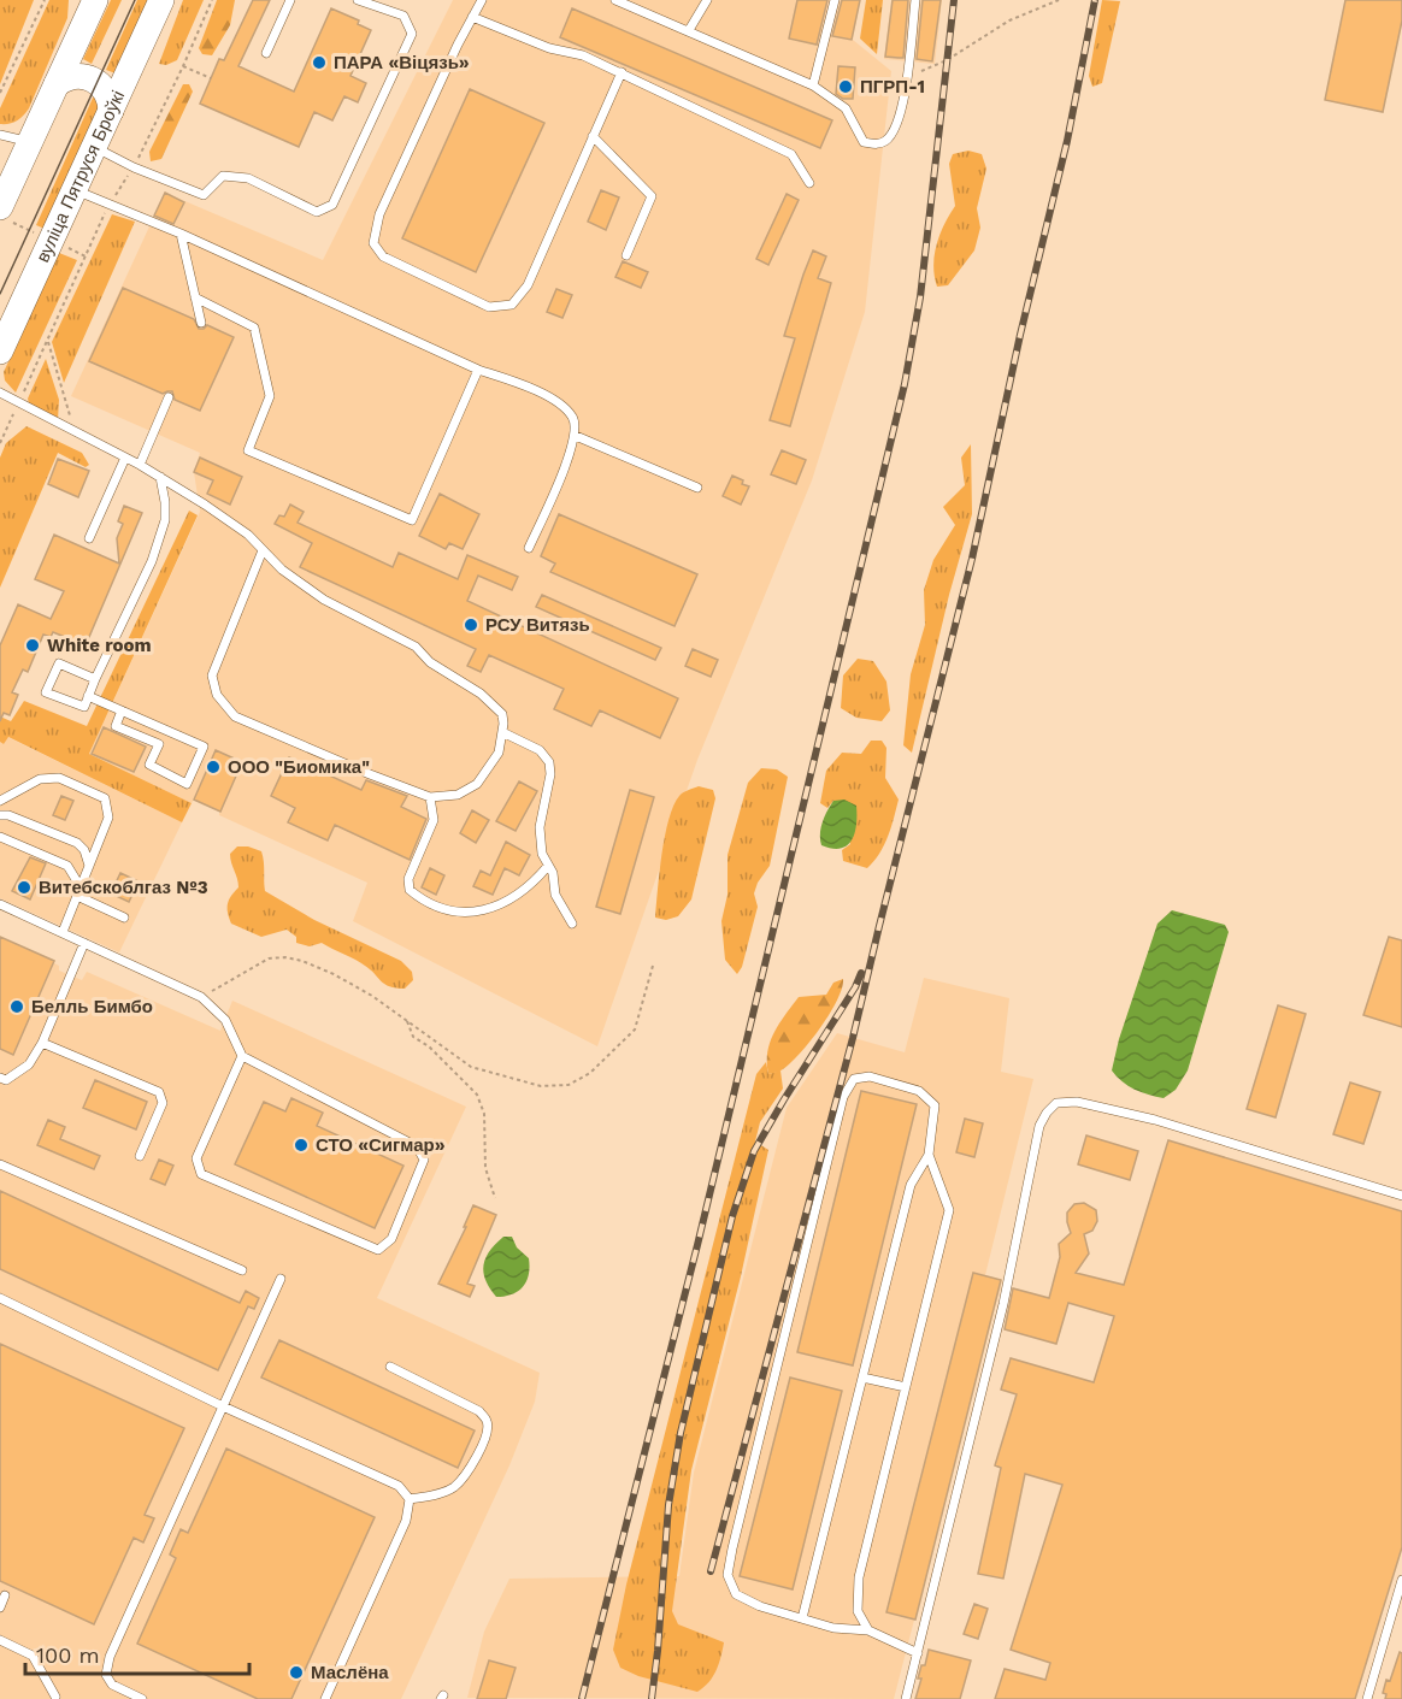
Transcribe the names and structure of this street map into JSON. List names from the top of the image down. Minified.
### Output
{"streets":{"main road":["вуліца Пятруся Броўкі"]},"places":["ПАРА «Віцязь»","ПГРП-1","РСУ Витязь","White room","ООО \"Биомика\"","Витебскоблгаз №3","Белль Бимбо","СТО «Сигмар»","Маслёна"],"scale_bar":"100 m"}
